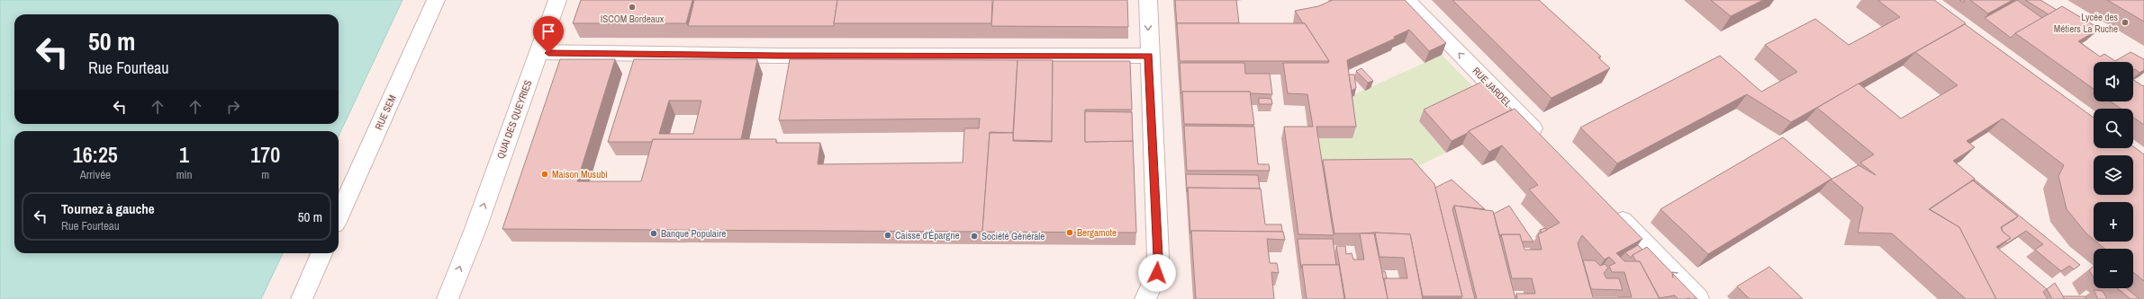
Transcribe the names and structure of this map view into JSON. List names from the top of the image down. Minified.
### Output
{"streets":{"street":["RUE JARDEL","RUE SEM","QUAI DES QUEYRIES"]},"one_way":["RUE JARDEL","QUAI DES QUEYRIES"],"places":["ISCOM Bordeaux","Lycée des Métiers La Ruche","Maison Musubi","Bergamote","Banque Populaire","Caisse d'Épargne","Société Générale"],"page":{"turn":["50 m","Rue Fourteau"],"map_buttons":["+","−"],"eta":["16:25","Arrivée","1","min","170","m"],"list":[{"name":"Tournez à gauche","note":"Rue Fourteau","value":"50 m"}]}}
